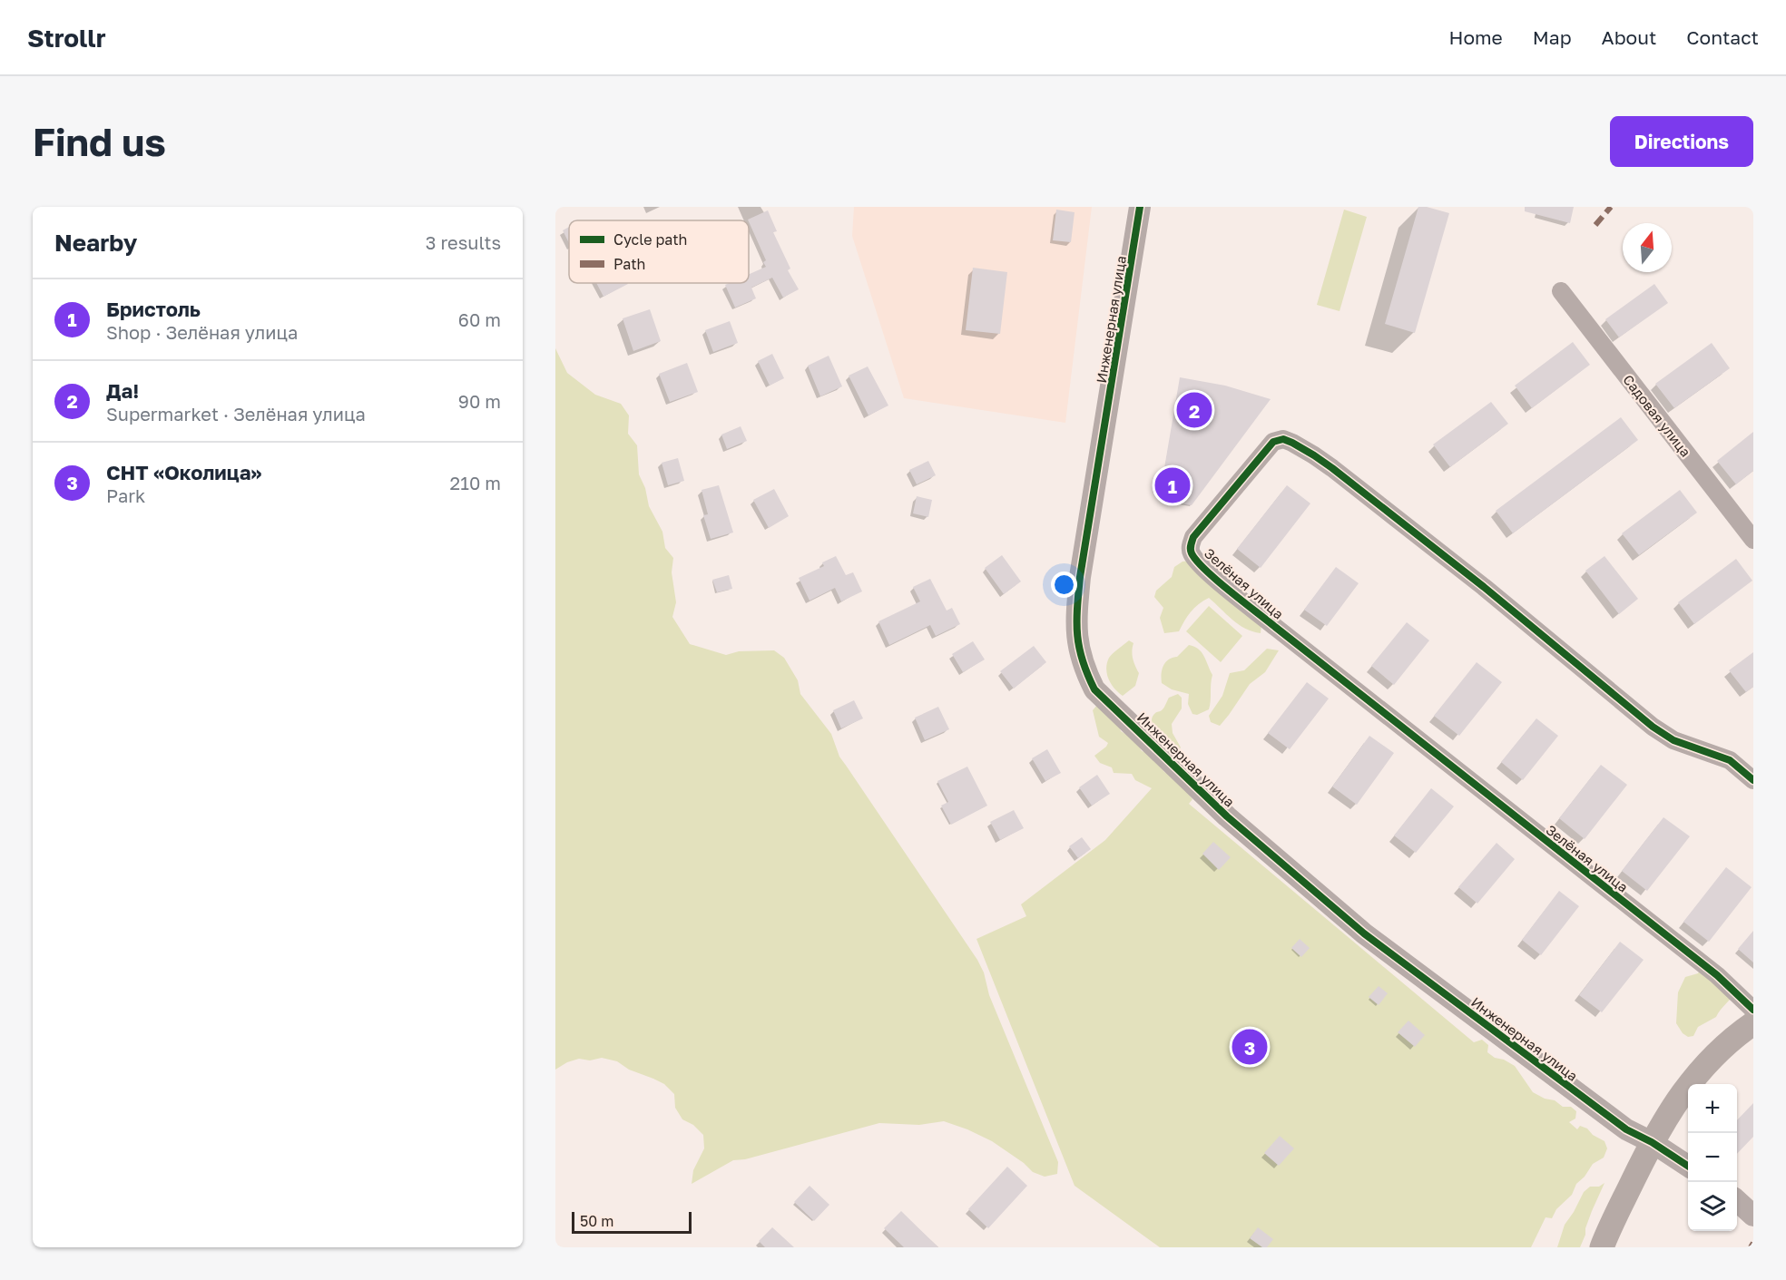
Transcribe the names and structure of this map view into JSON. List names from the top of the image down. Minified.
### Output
{"streets":{"street":["Инженерная улица","Садовая улица","Зелёная улица"]},"legend":["Cycle path","Path"],"scale_bar":"50 m","north":"top","page":{"header":"Strollr","nav":["Home","Map","About","Contact"],"buttons":"Directions","title":"Find us","heading":["Nearby","3 results"],"list":[{"mark":"1","name":"Бристоль","note":"Shop · Зелёная улица","value":"60 m"},{"mark":"2","name":"Да!","note":"Supermarket · Зелёная улица","value":"90 m"},{"mark":"3","name":"СНТ «Околица»","note":"Park","value":"210 m"}],"pins":["2","1","3"],"map_buttons":["+","−"],"scale":"50 m"}}
